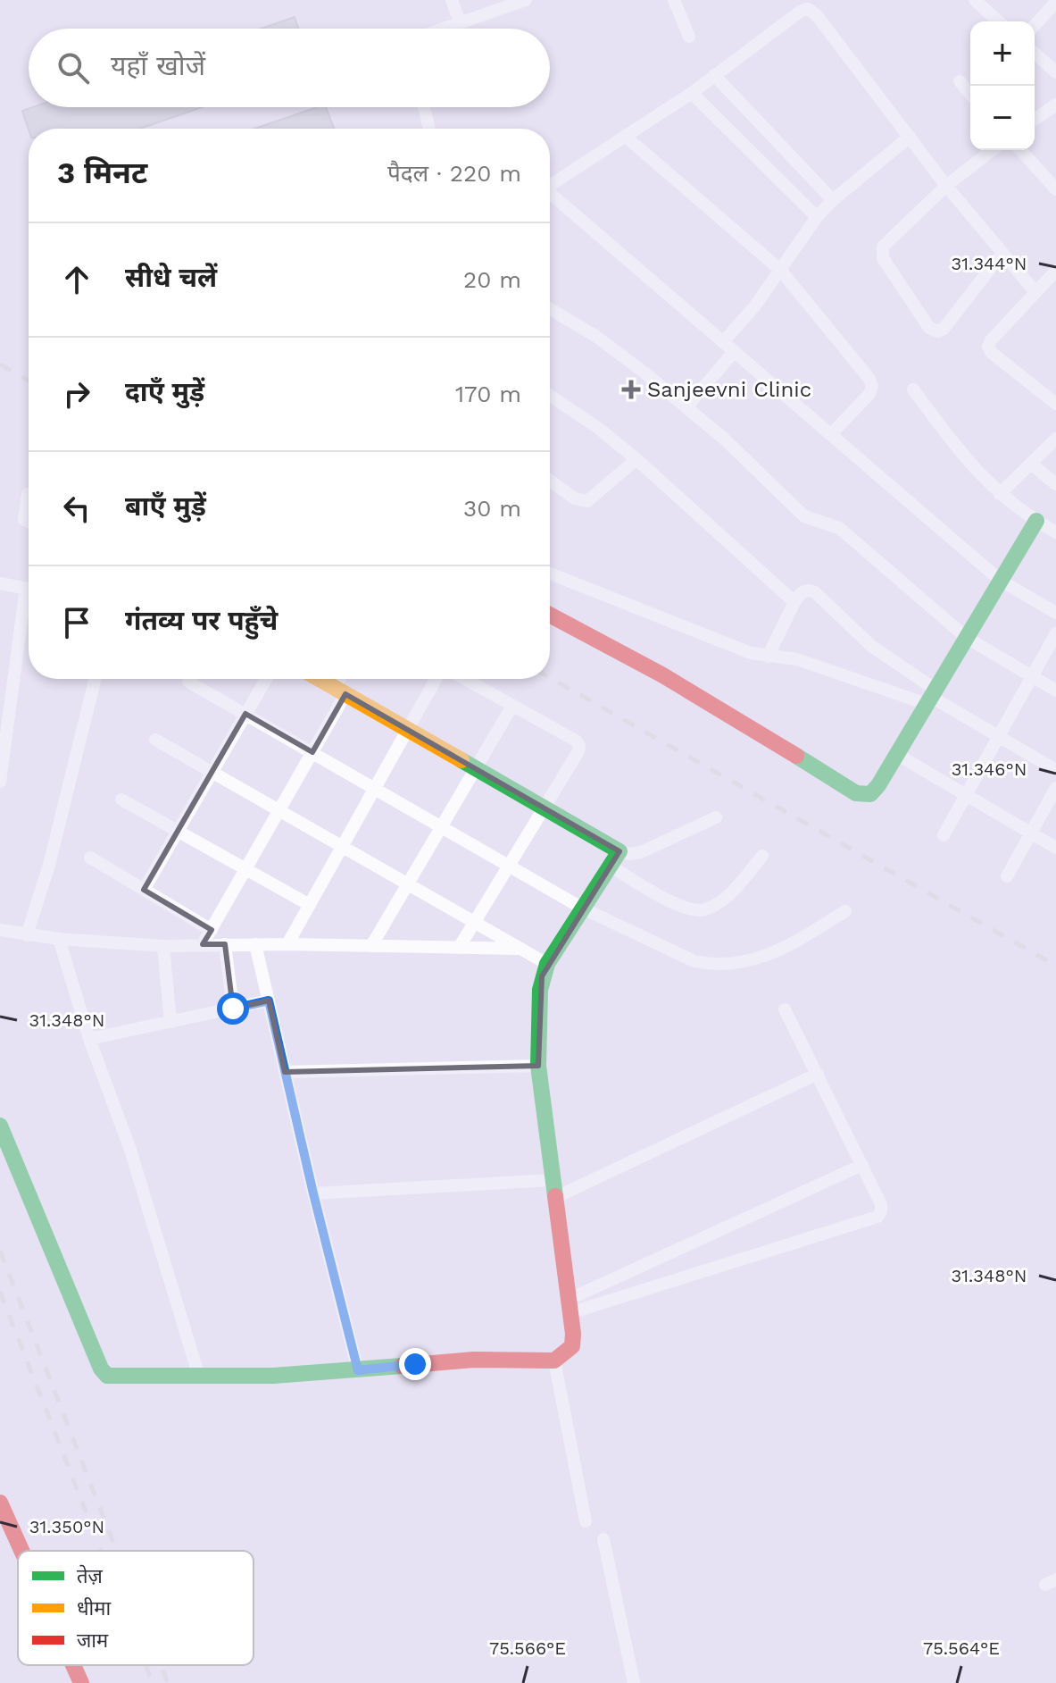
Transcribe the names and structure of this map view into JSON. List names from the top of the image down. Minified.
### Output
{"places":{"health":["Sanjeevni Clinic"]},"legend":["तेज़","धीमा","जाम"],"page":{"map_buttons":["+","−"],"search":"यहाँ खोजें","heading":["3 मिनट","पैदल · 220 m"],"list":[["सीधे चलें","20 m"],["दाएँ मुड़ें","170 m"],["बाएँ मुड़ें","30 m"],"गंतव्य पर पहुँचे"]},"coordinates":["31.344°N","31.346°N","31.348°N","31.350°N","75.566°E","75.564°E"]}
